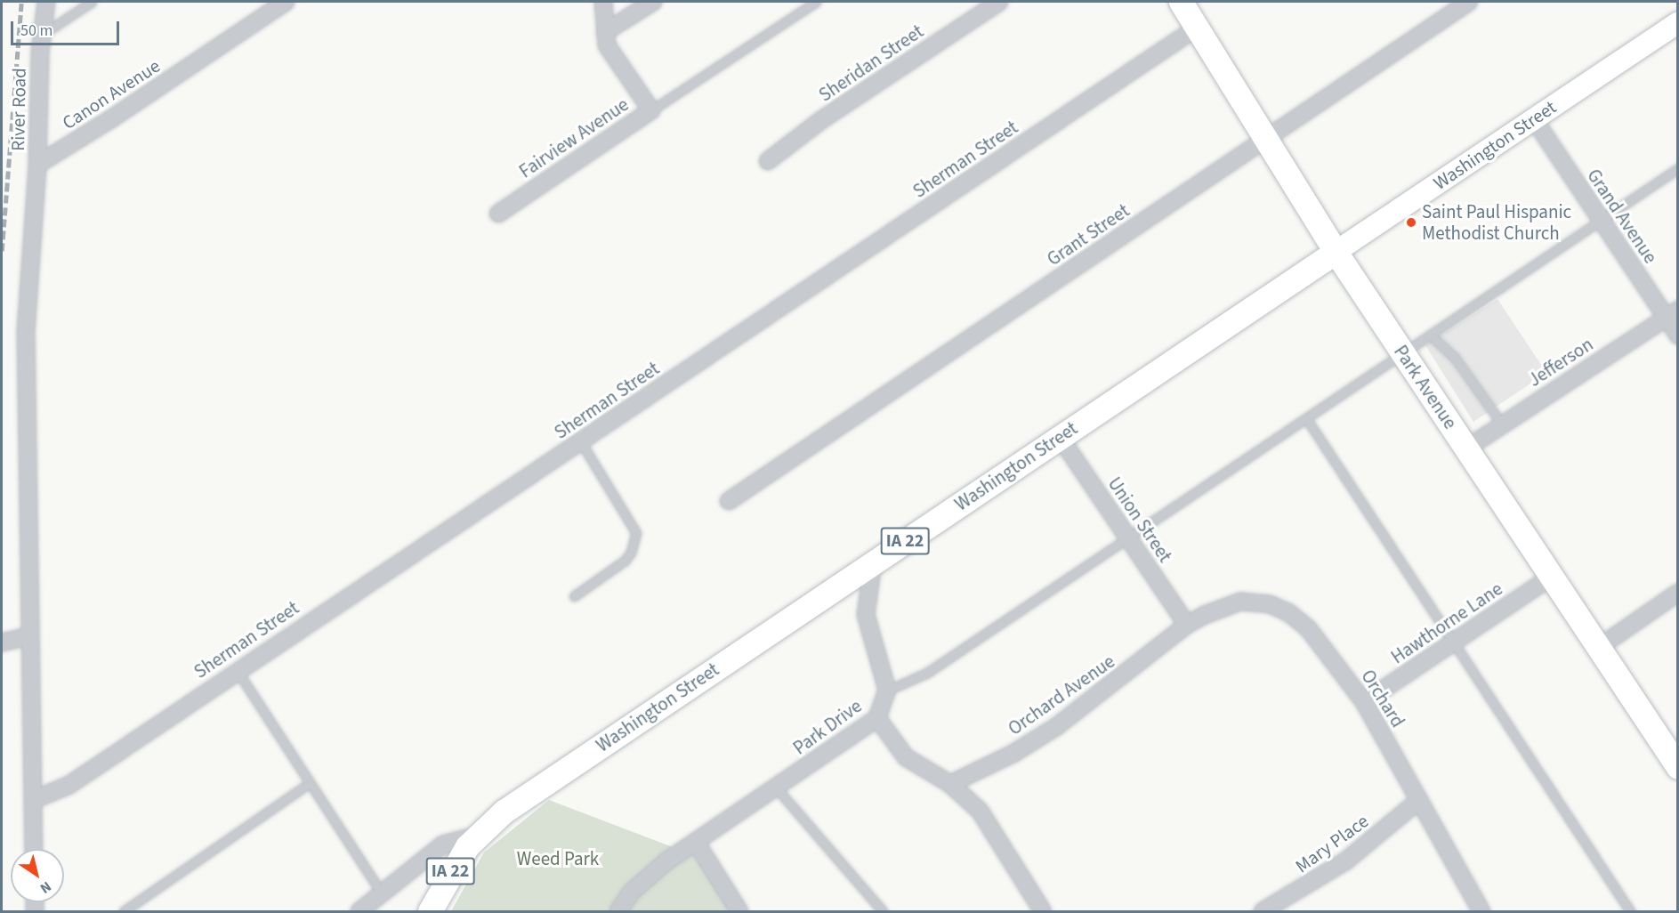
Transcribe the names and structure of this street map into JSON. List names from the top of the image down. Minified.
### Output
{"streets":{"main road":["Washington Street","Park Avenue","IA 22"],"street":["Sheridan Street","Canon Avenue","River Road","Fairview Avenue","Sherman Street","Grand Avenue","Grant Street","Jefferson","Union Street","Hawthorne Lane","Orchard Avenue","Orchard","Park Drive","Mary Place"]},"crossings":[["Canon Avenue","River Road"],["River Road","Sherman Street"],["Washington Street","Grand Avenue"],["Washington Street","Park Avenue"],["Washington Street","Union Street"],["Washington Street","IA 22"],["Sherman Street","Park Avenue"],["Grand Avenue","Jefferson"],["Grant Street","Park Avenue"],["Jefferson","Park Avenue"],["Park Avenue","Hawthorne Lane"],["Union Street","Orchard Avenue"],["Union Street","Orchard"],["Hawthorne Lane","Orchard"],["Orchard Avenue","Orchard"],["Orchard","Mary Place"]],"parks":["Weed Park"],"places":["Saint Paul Hispanic Methodist Church"],"scale_bar":"50 m","north":"bottom right"}
